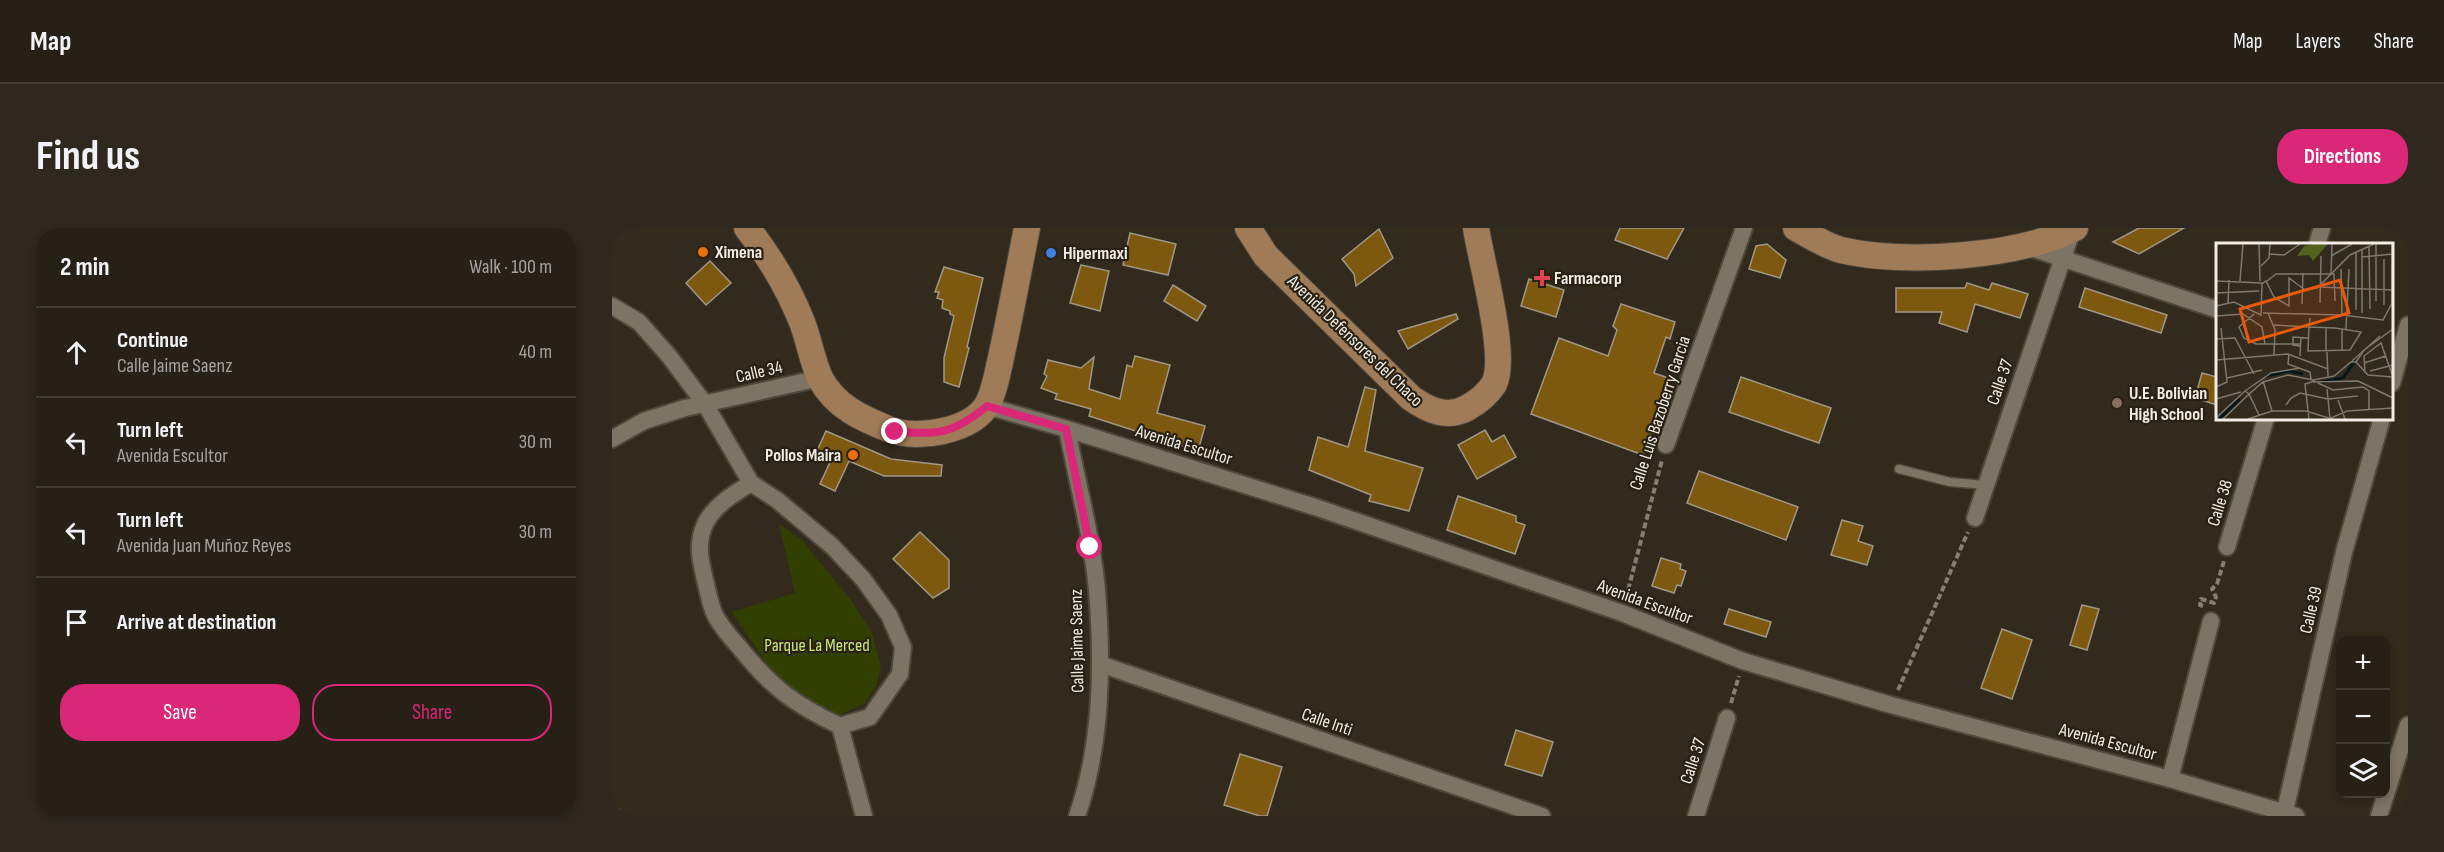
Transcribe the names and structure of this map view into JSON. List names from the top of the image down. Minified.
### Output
{"streets":{"main road":["Avenida Defensores del Chaco"],"street":["Calle 34","Calle 37","Calle Luis Bazoberry Garcia","Avenida Escultor","Calle 38","Calle 39","Calle Jaime Saenz","Calle Inti"]},"crossings":[["Calle Luis Bazoberry Garcia","Avenida Escultor"],["Avenida Escultor","Calle 39"],["Avenida Escultor","Calle Jaime Saenz"],["Calle Jaime Saenz","Calle Inti"]],"parks":["Parque La Merced"],"places":{"other":["Ximena","Hipermaxi","U.E. Bolivian High School","Pollos Maira"],"health":["Farmacorp"]},"page":{"header":"Map","nav":["Map","Layers","Share"],"buttons":["Directions",["Save","Share"]],"title":"Find us","heading":["2 min","Walk · 100 m"],"list":[["Continue","Calle Jaime Saenz","40 m"],["Turn left","Avenida Escultor","30 m"],["Turn left","Avenida Juan Muñoz Reyes","30 m"],"Arrive at destination"],"map_buttons":["+","−"]}}
